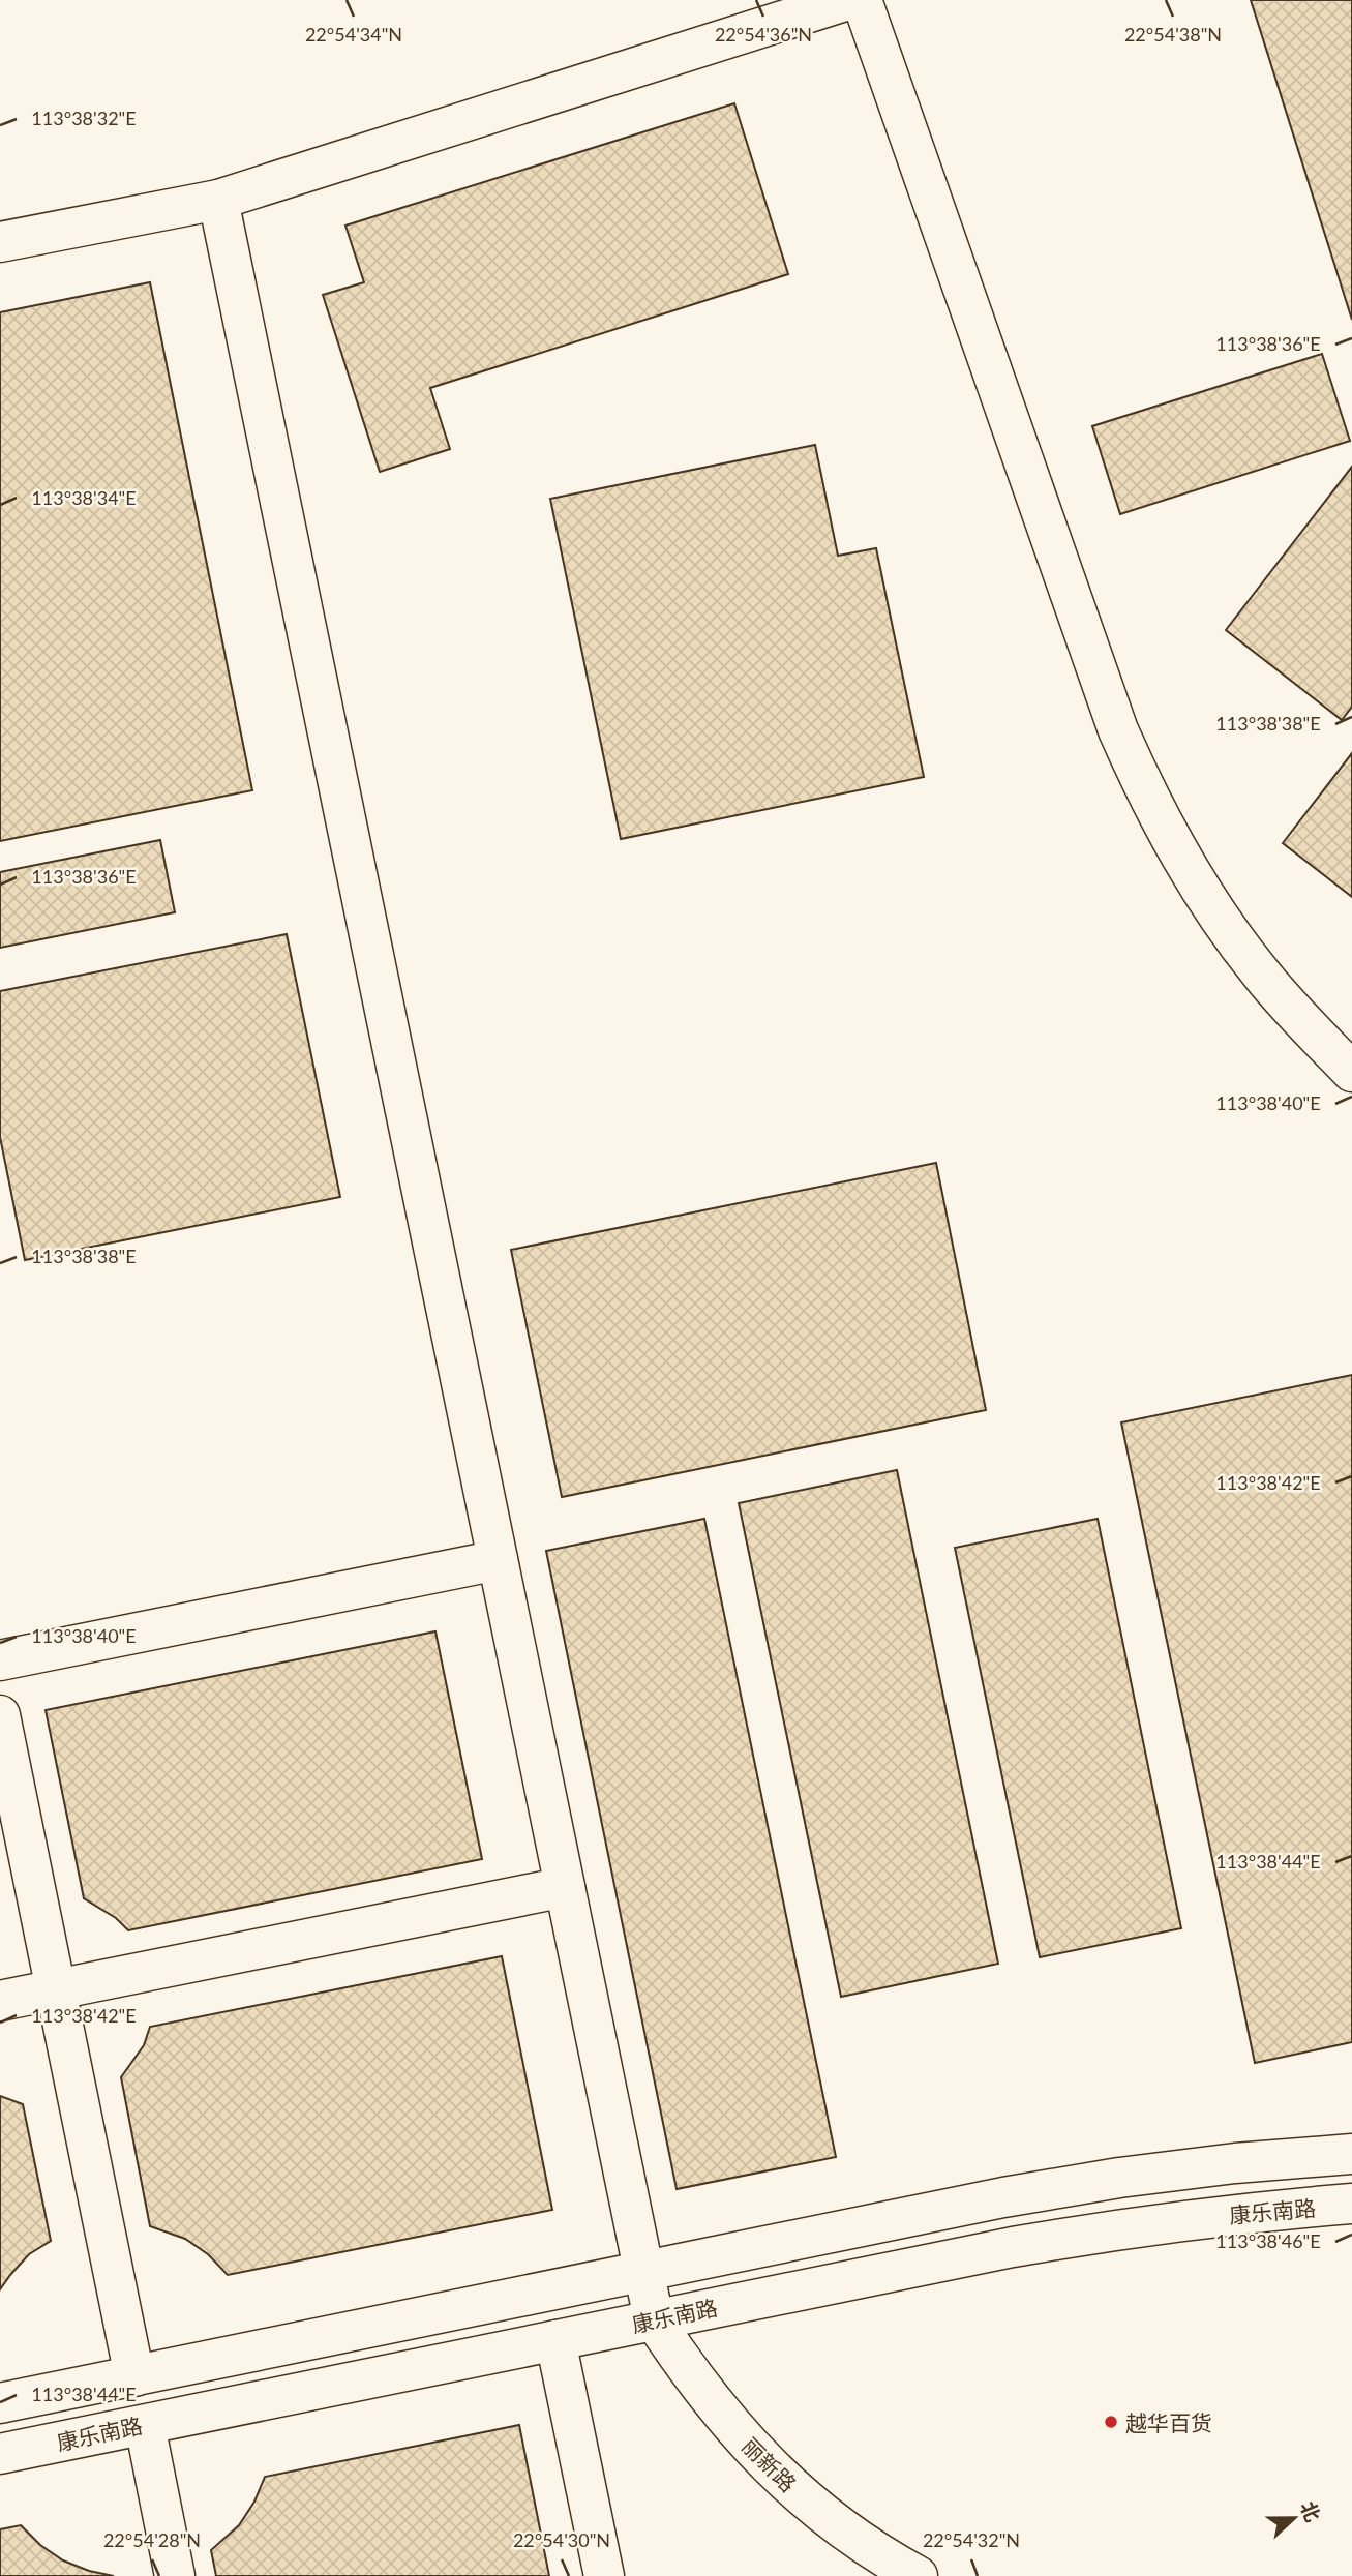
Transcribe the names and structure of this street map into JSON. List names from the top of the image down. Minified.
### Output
{"streets":{"street":["康乐南路","丽新路"]},"crossings":[["康乐南路","丽新路"]],"places":["越华百货"],"north":"right","coordinates":["22°54'34\"N","22°54'36\"N","22°54'38\"N","113°38'32\"E","113°38'36\"E","113°38'34\"E","113°38'38\"E","113°38'40\"E","113°38'42\"E","113°38'44\"E","113°38'46\"E","22°54'28\"N","22°54'30\"N","22°54'32\"N"]}
